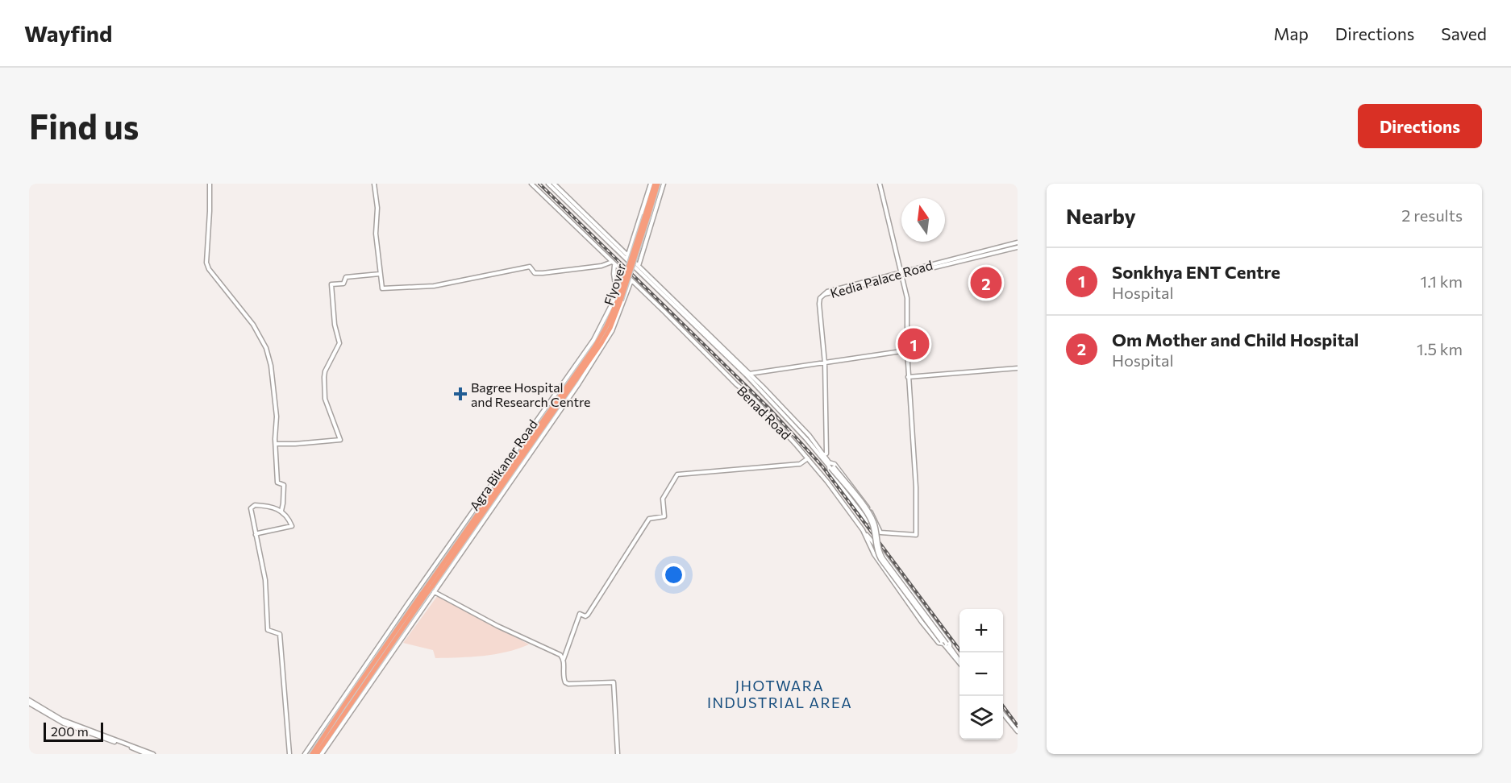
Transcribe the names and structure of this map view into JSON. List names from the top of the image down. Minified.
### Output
{"streets":{"highway":["Flyover"],"street":["Kedia Palace Road","Benad Road"]},"districts":["JHOTWARA INDUSTRIAL AREA"],"places":{"health":["Bagree Hospital and Research Centre"]},"scale_bar":"200 m","north":"top","page":{"header":"Wayfind","nav":["Map","Directions","Saved"],"buttons":"Directions","title":"Find us","heading":["Nearby","2 results"],"list":[{"mark":"1","name":"Sonkhya ENT Centre","note":"Hospital","value":"1.1 km"},{"mark":"2","name":"Om Mother and Child Hospital","note":"Hospital","value":"1.5 km"}],"pins":["2","1"],"map_buttons":["+","−"],"scale":"200 m"}}
